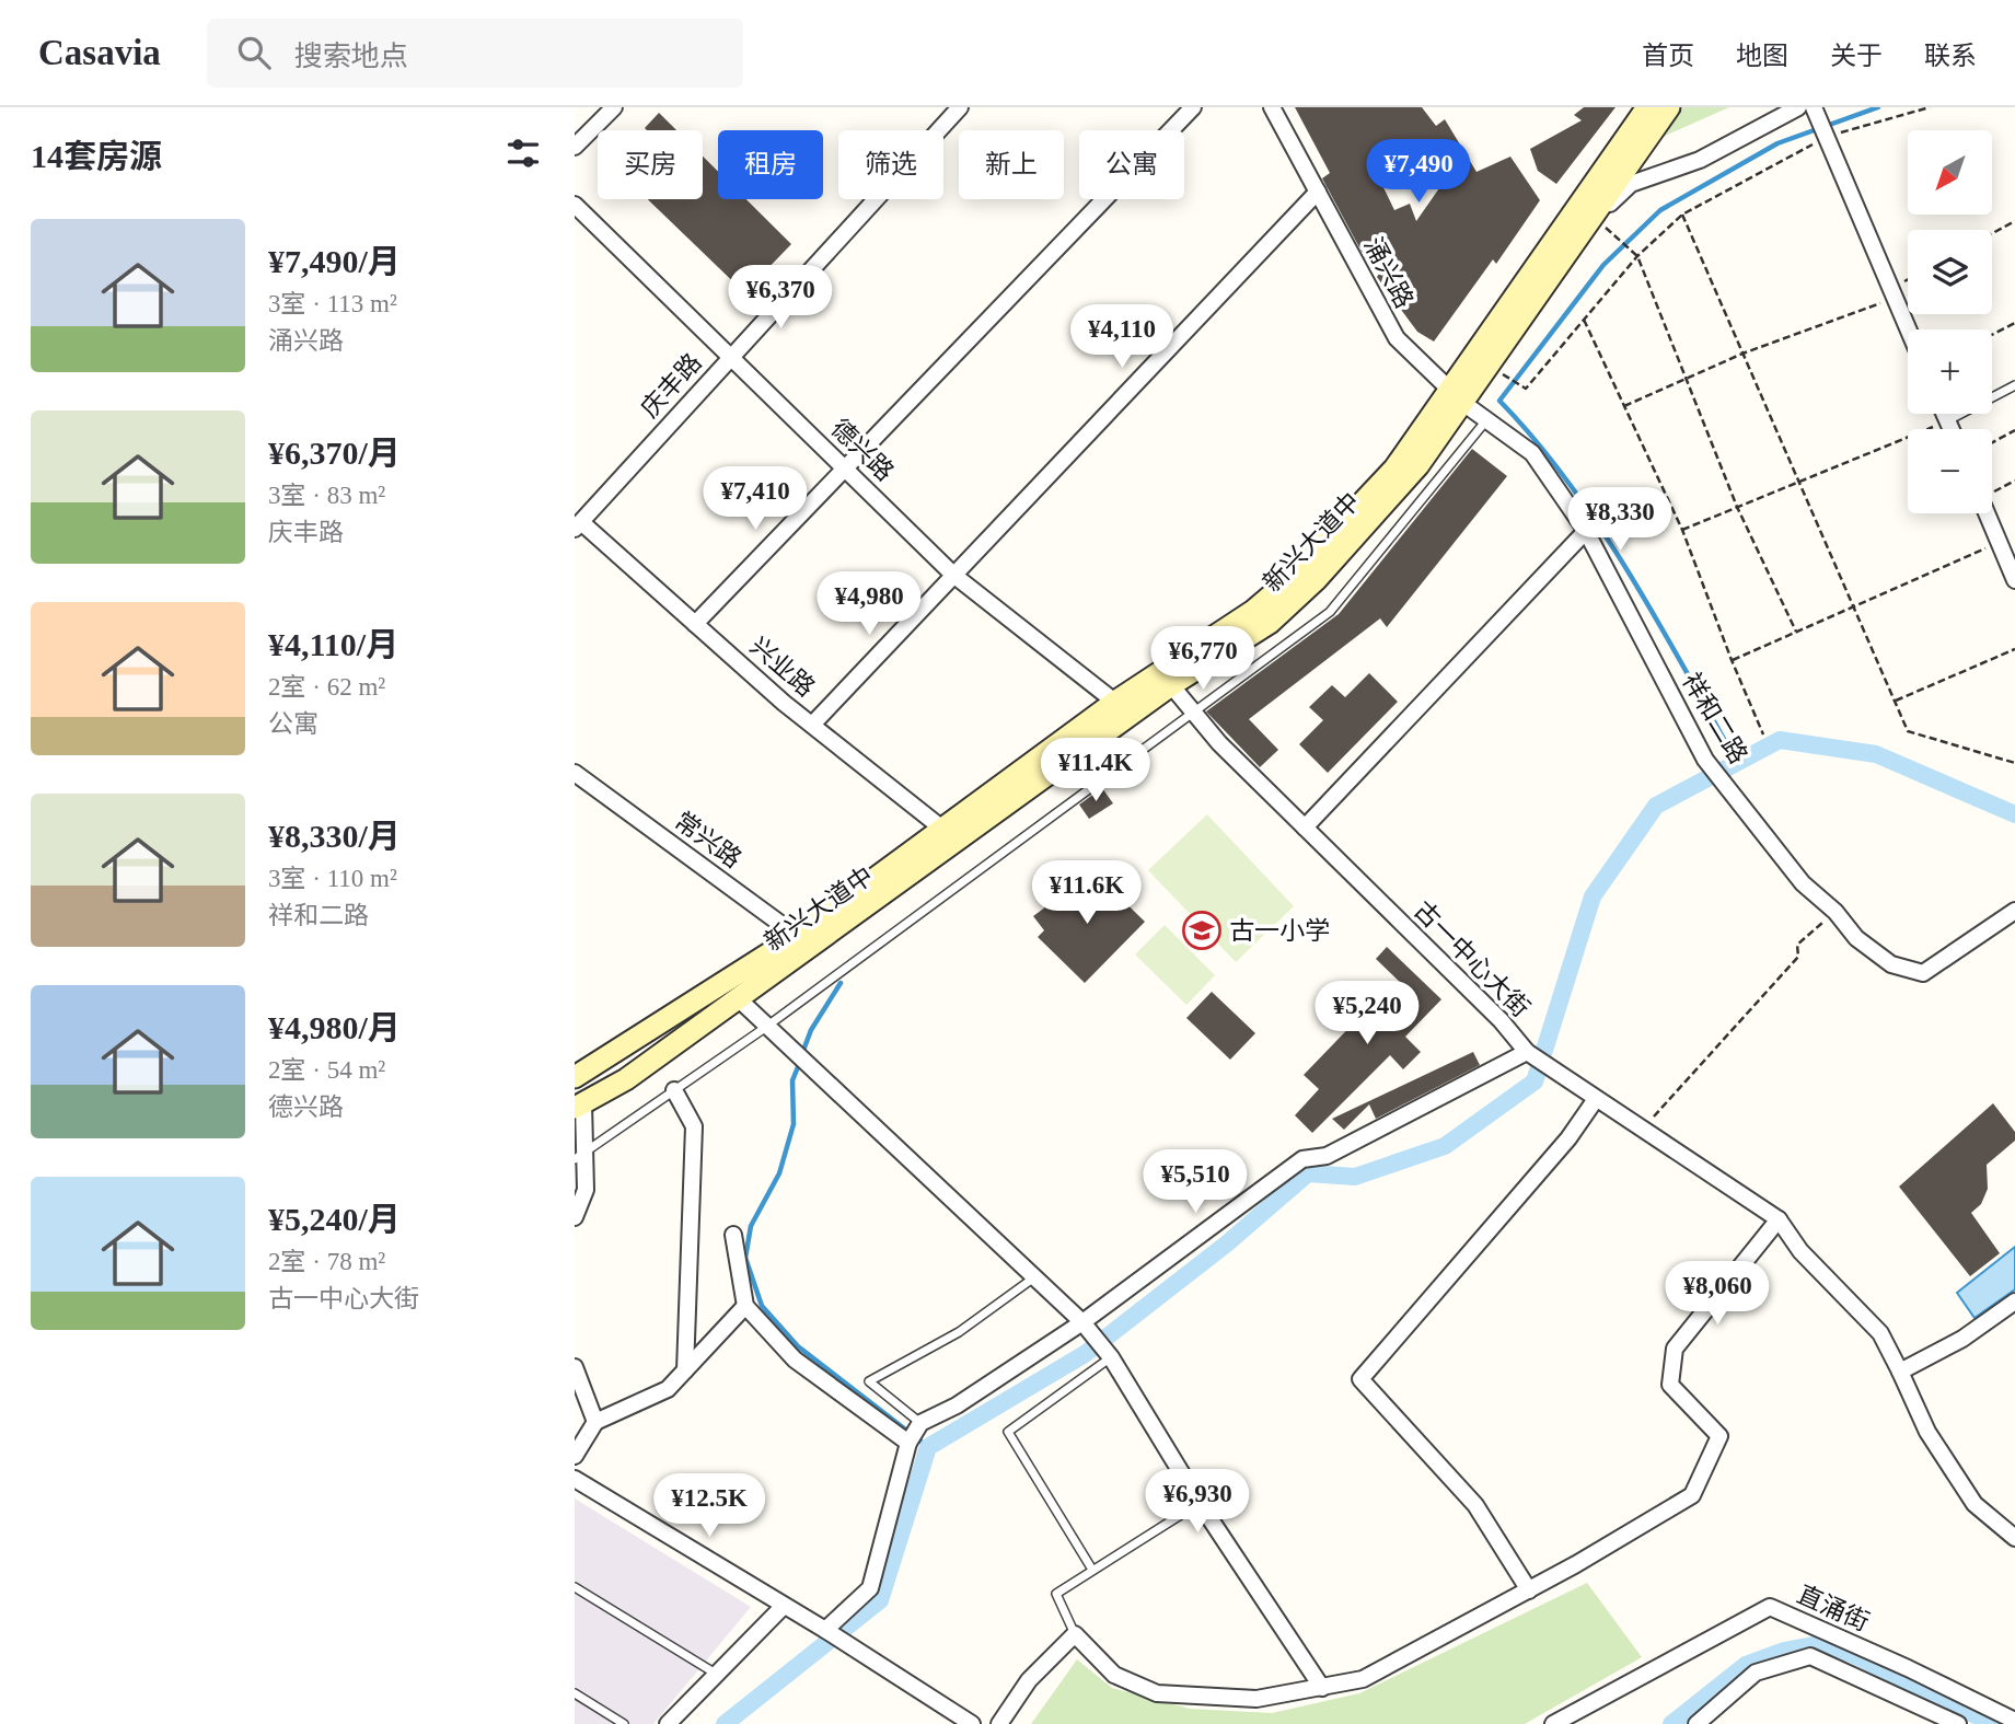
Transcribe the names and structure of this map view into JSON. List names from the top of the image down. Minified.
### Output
{"streets":{"main road":["新兴大道中"],"street":["涌兴路","庆丰路","德兴路","兴业路","祥和二路","常兴路","古一中心大街","直涌街"]},"crossings":[["涌兴路","新兴大道中"],["涌兴路","祥和二路"],["庆丰路","德兴路"],["庆丰路","兴业路"],["德兴路","新兴大道中"],["新兴大道中","兴业路"],["新兴大道中","祥和二路"],["新兴大道中","常兴路"],["新兴大道中","古一中心大街"]],"places":{"school or university":["古一小学"]},"north":"bottom left","page":{"header":"Casavia","search":"搜索地点","nav":["首页","地图","关于","联系"],"heading":"14套房源","map_buttons":["+","−"],"chip":["买房","租房","筛选","新上","公寓"],"price":["¥7,490","¥6,370","¥4,110","¥7,410","¥8,330","¥4,980","¥6,770","¥11.4K","¥11.6K","¥5,240","¥5,510","¥8,060","¥6,930","¥12.5K"],"list":[{"name":"¥7,490/月","note":"3室 · 113 m² · 涌兴路"},{"name":"¥6,370/月","note":"3室 · 83 m² · 庆丰路"},{"name":"¥4,110/月","note":"2室 · 62 m² · 公寓"},{"name":"¥8,330/月","note":"3室 · 110 m² · 祥和二路"},{"name":"¥4,980/月","note":"2室 · 54 m² · 德兴路"},{"name":"¥5,240/月","note":"2室 · 78 m² · 古一中心大街"}]}}
